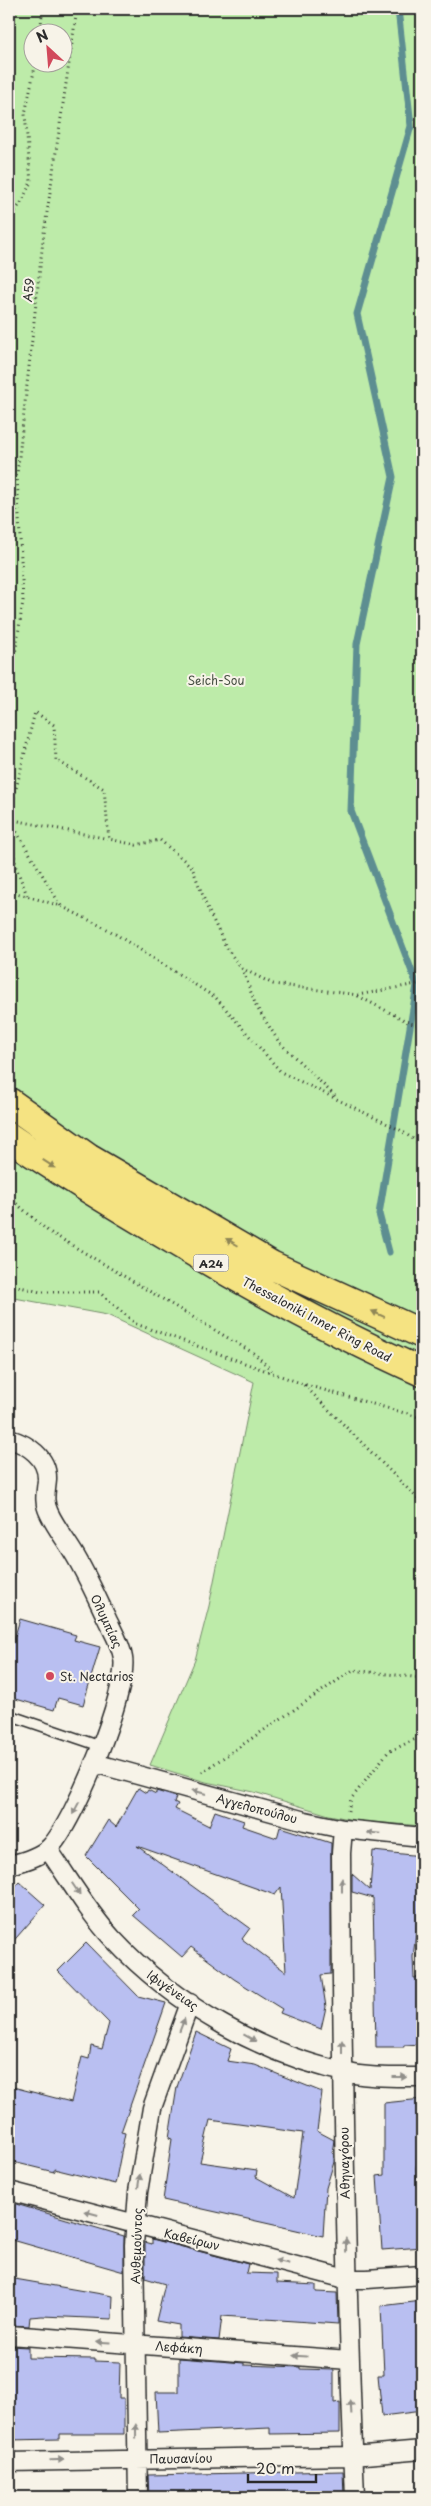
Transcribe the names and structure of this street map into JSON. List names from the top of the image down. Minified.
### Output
{"streets":{"highway":["Α24","Thessaloniki Inner Ring Road"],"street":["Ολυμπίας","Αγγελοπούλου","Ιφιγένειας","Αθηναγόρου","Καβείρων","Ανθεμούντος","Λεφάκη","Παυσανίου"],"path":["Α59"]},"crossings":[["Ολυμπίας","Αγγελοπούλου"],["Ολυμπίας","Ιφιγένειας"],["Αγγελοπούλου","Αθηναγόρου"],["Ιφιγένειας","Αθηναγόρου"],["Ιφιγένειας","Ανθεμούντος"],["Αθηναγόρου","Καβείρων"],["Αθηναγόρου","Λεφάκη"],["Αθηναγόρου","Παυσανίου"],["Καβείρων","Ανθεμούντος"],["Ανθεμούντος","Λεφάκη"],["Ανθεμούντος","Παυσανίου"]],"one_way":["Αγγελοπούλου","Ιφιγένειας","Αθηναγόρου","Καβείρων","Ανθεμούντος","Λεφάκη"],"parks":["Seich-Sou"],"places":["St. Nectarios"],"scale_bar":"20 m","north":"top left"}
